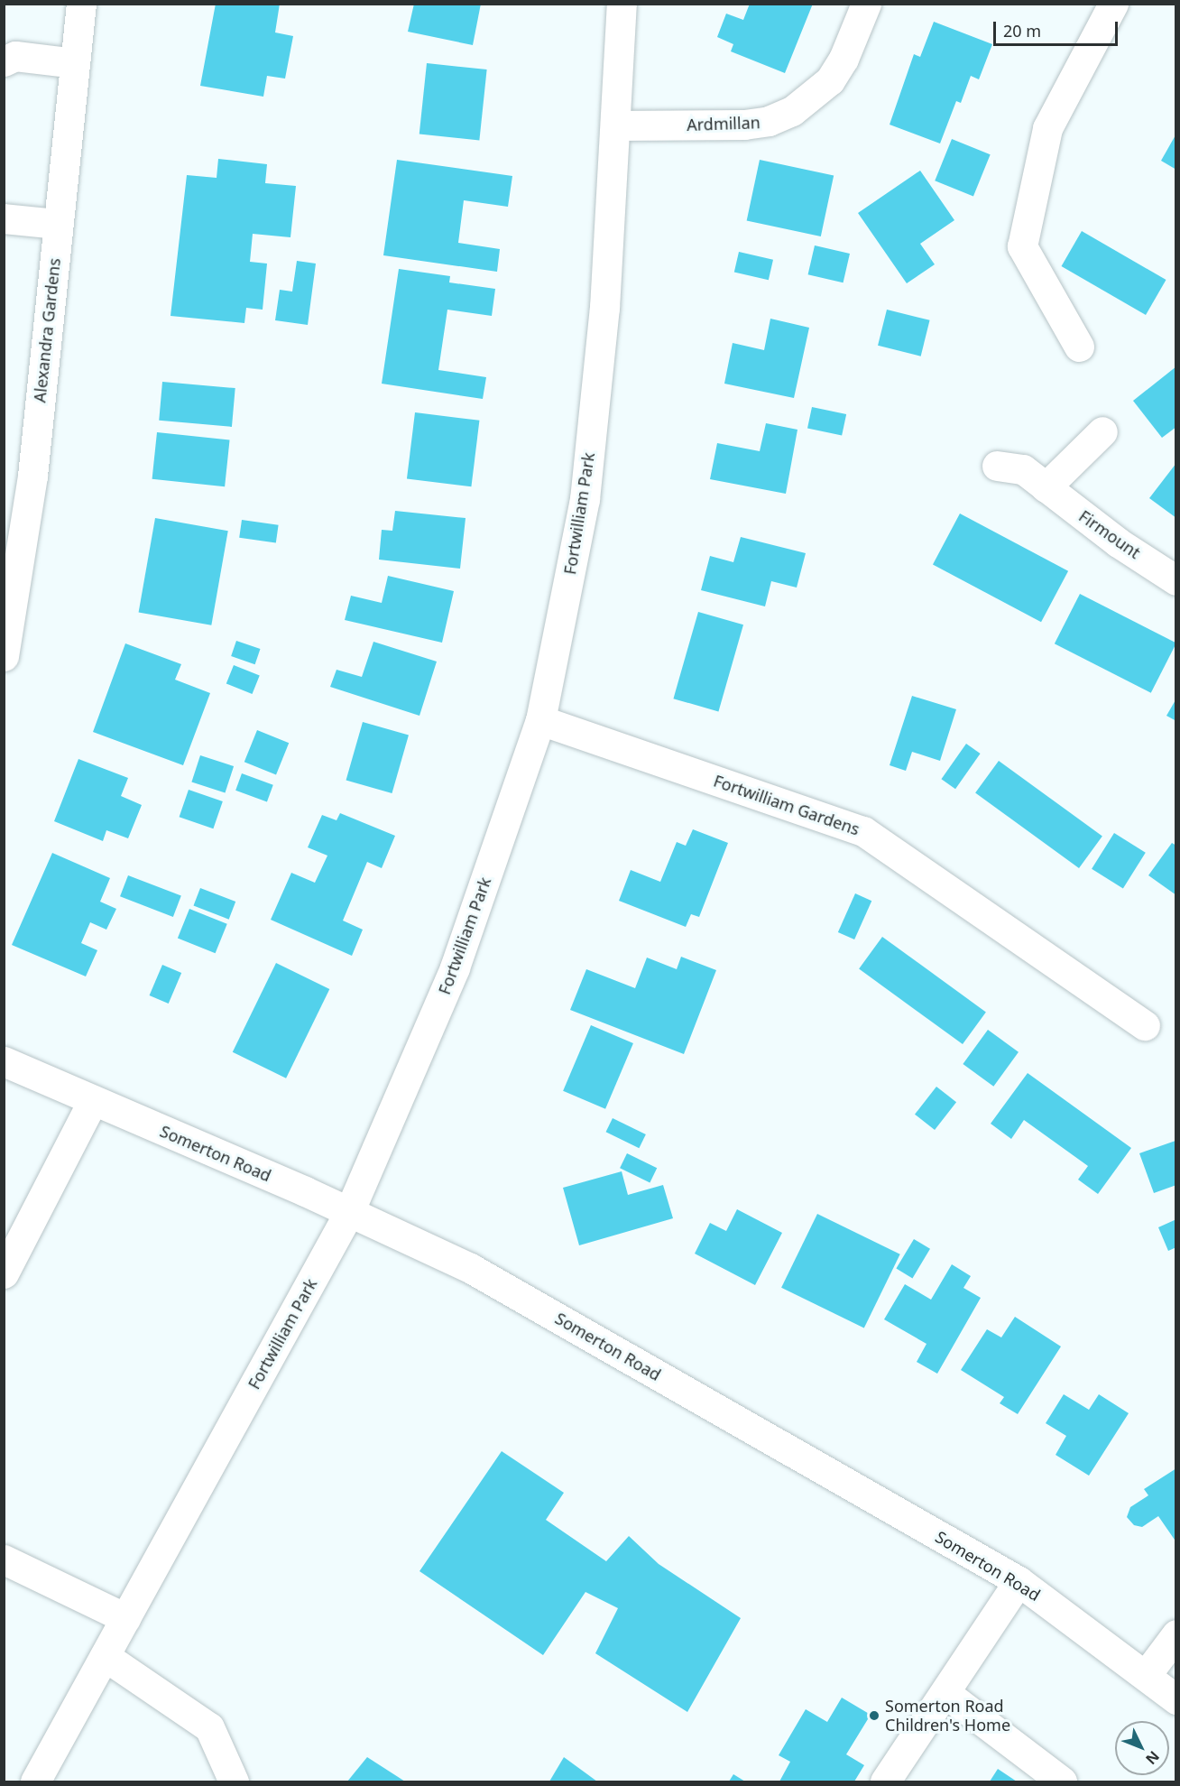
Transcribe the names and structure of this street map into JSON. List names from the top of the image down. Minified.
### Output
{"streets":{"street":["Ardmillan","Alexandra Gardens","Fortwilliam Park","Firmount","Fortwilliam Gardens","Somerton Road"]},"crossings":[["Ardmillan","Fortwilliam Park"],["Fortwilliam Park","Fortwilliam Gardens"],["Fortwilliam Park","Somerton Road"]],"places":["Somerton Road Children's Home"],"scale_bar":"20 m","north":"bottom right"}
